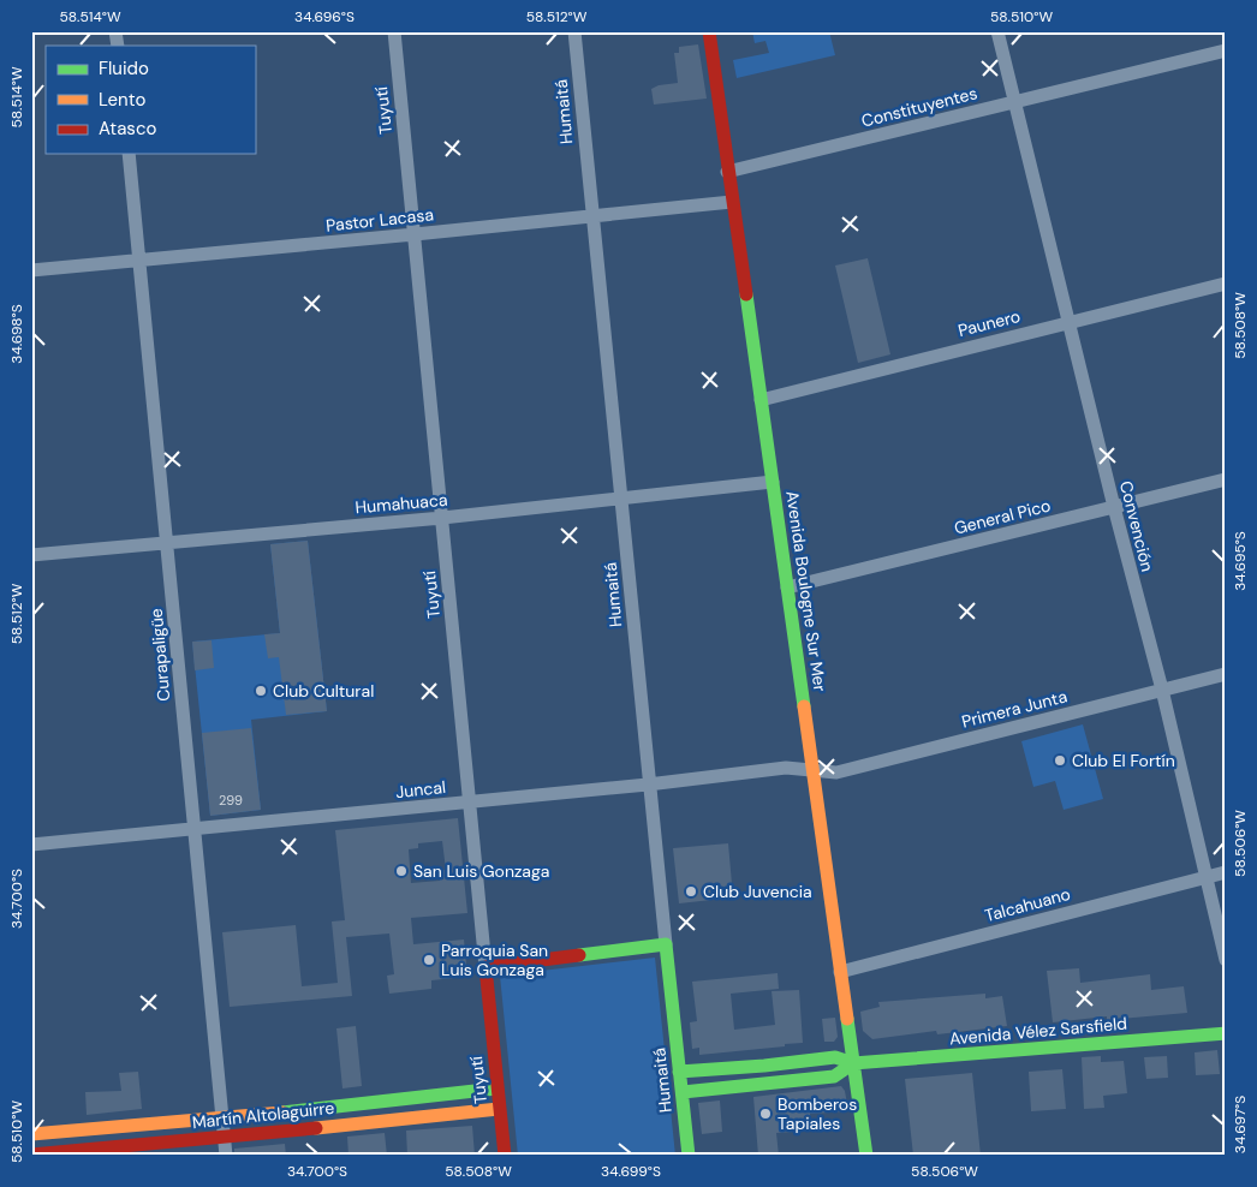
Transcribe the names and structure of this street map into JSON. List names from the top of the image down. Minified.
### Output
{"streets":{"street":["Constituyentes","Tuyutí","Humaitá","Pastor Lacasa","Paunero","Humahuaca","General Pico","Convención","Avenida Boulogne Sur Mer","Curapaligüe","Primera Junta","Juncal","Talcahuano","Avenida Vélez Sarsfield","Martín Altolaguirre"]},"crossings":[["Constituyentes","Convención"],["Constituyentes","Avenida Boulogne Sur Mer"],["Tuyutí","Pastor Lacasa"],["Tuyutí","Humahuaca"],["Tuyutí","Juncal"],["Tuyutí","Martín Altolaguirre"],["Humaitá","Pastor Lacasa"],["Humaitá","Humahuaca"],["Humaitá","Juncal"],["Pastor Lacasa","Avenida Boulogne Sur Mer"],["Pastor Lacasa","Curapaligüe"],["Paunero","Convención"],["Paunero","Avenida Boulogne Sur Mer"],["Humahuaca","Avenida Boulogne Sur Mer"],["Humahuaca","Curapaligüe"],["General Pico","Convención"],["General Pico","Avenida Boulogne Sur Mer"],["Convención","Primera Junta"],["Convención","Talcahuano"],["Avenida Boulogne Sur Mer","Primera Junta"],["Avenida Boulogne Sur Mer","Juncal"],["Avenida Boulogne Sur Mer","Talcahuano"],["Avenida Boulogne Sur Mer","Avenida Vélez Sarsfield"],["Curapaligüe","Juncal"],["Curapaligüe","Martín Altolaguirre"],["Primera Junta","Juncal"]],"places":["Club Cultural","Club El Fortín","San Luis Gonzaga","Club Juvencia","Parroquia San Luis Gonzaga","Bomberos Tapiales"],"house_numbers":["299"],"legend":["Fluido","Lento","Atasco"],"coordinates":["58.514°W","34.696°S","58.512°W","58.510°W","58.508°W","34.698°S","34.695°S","58.506°W","34.700°S","34.697°S","34.699°S"]}
